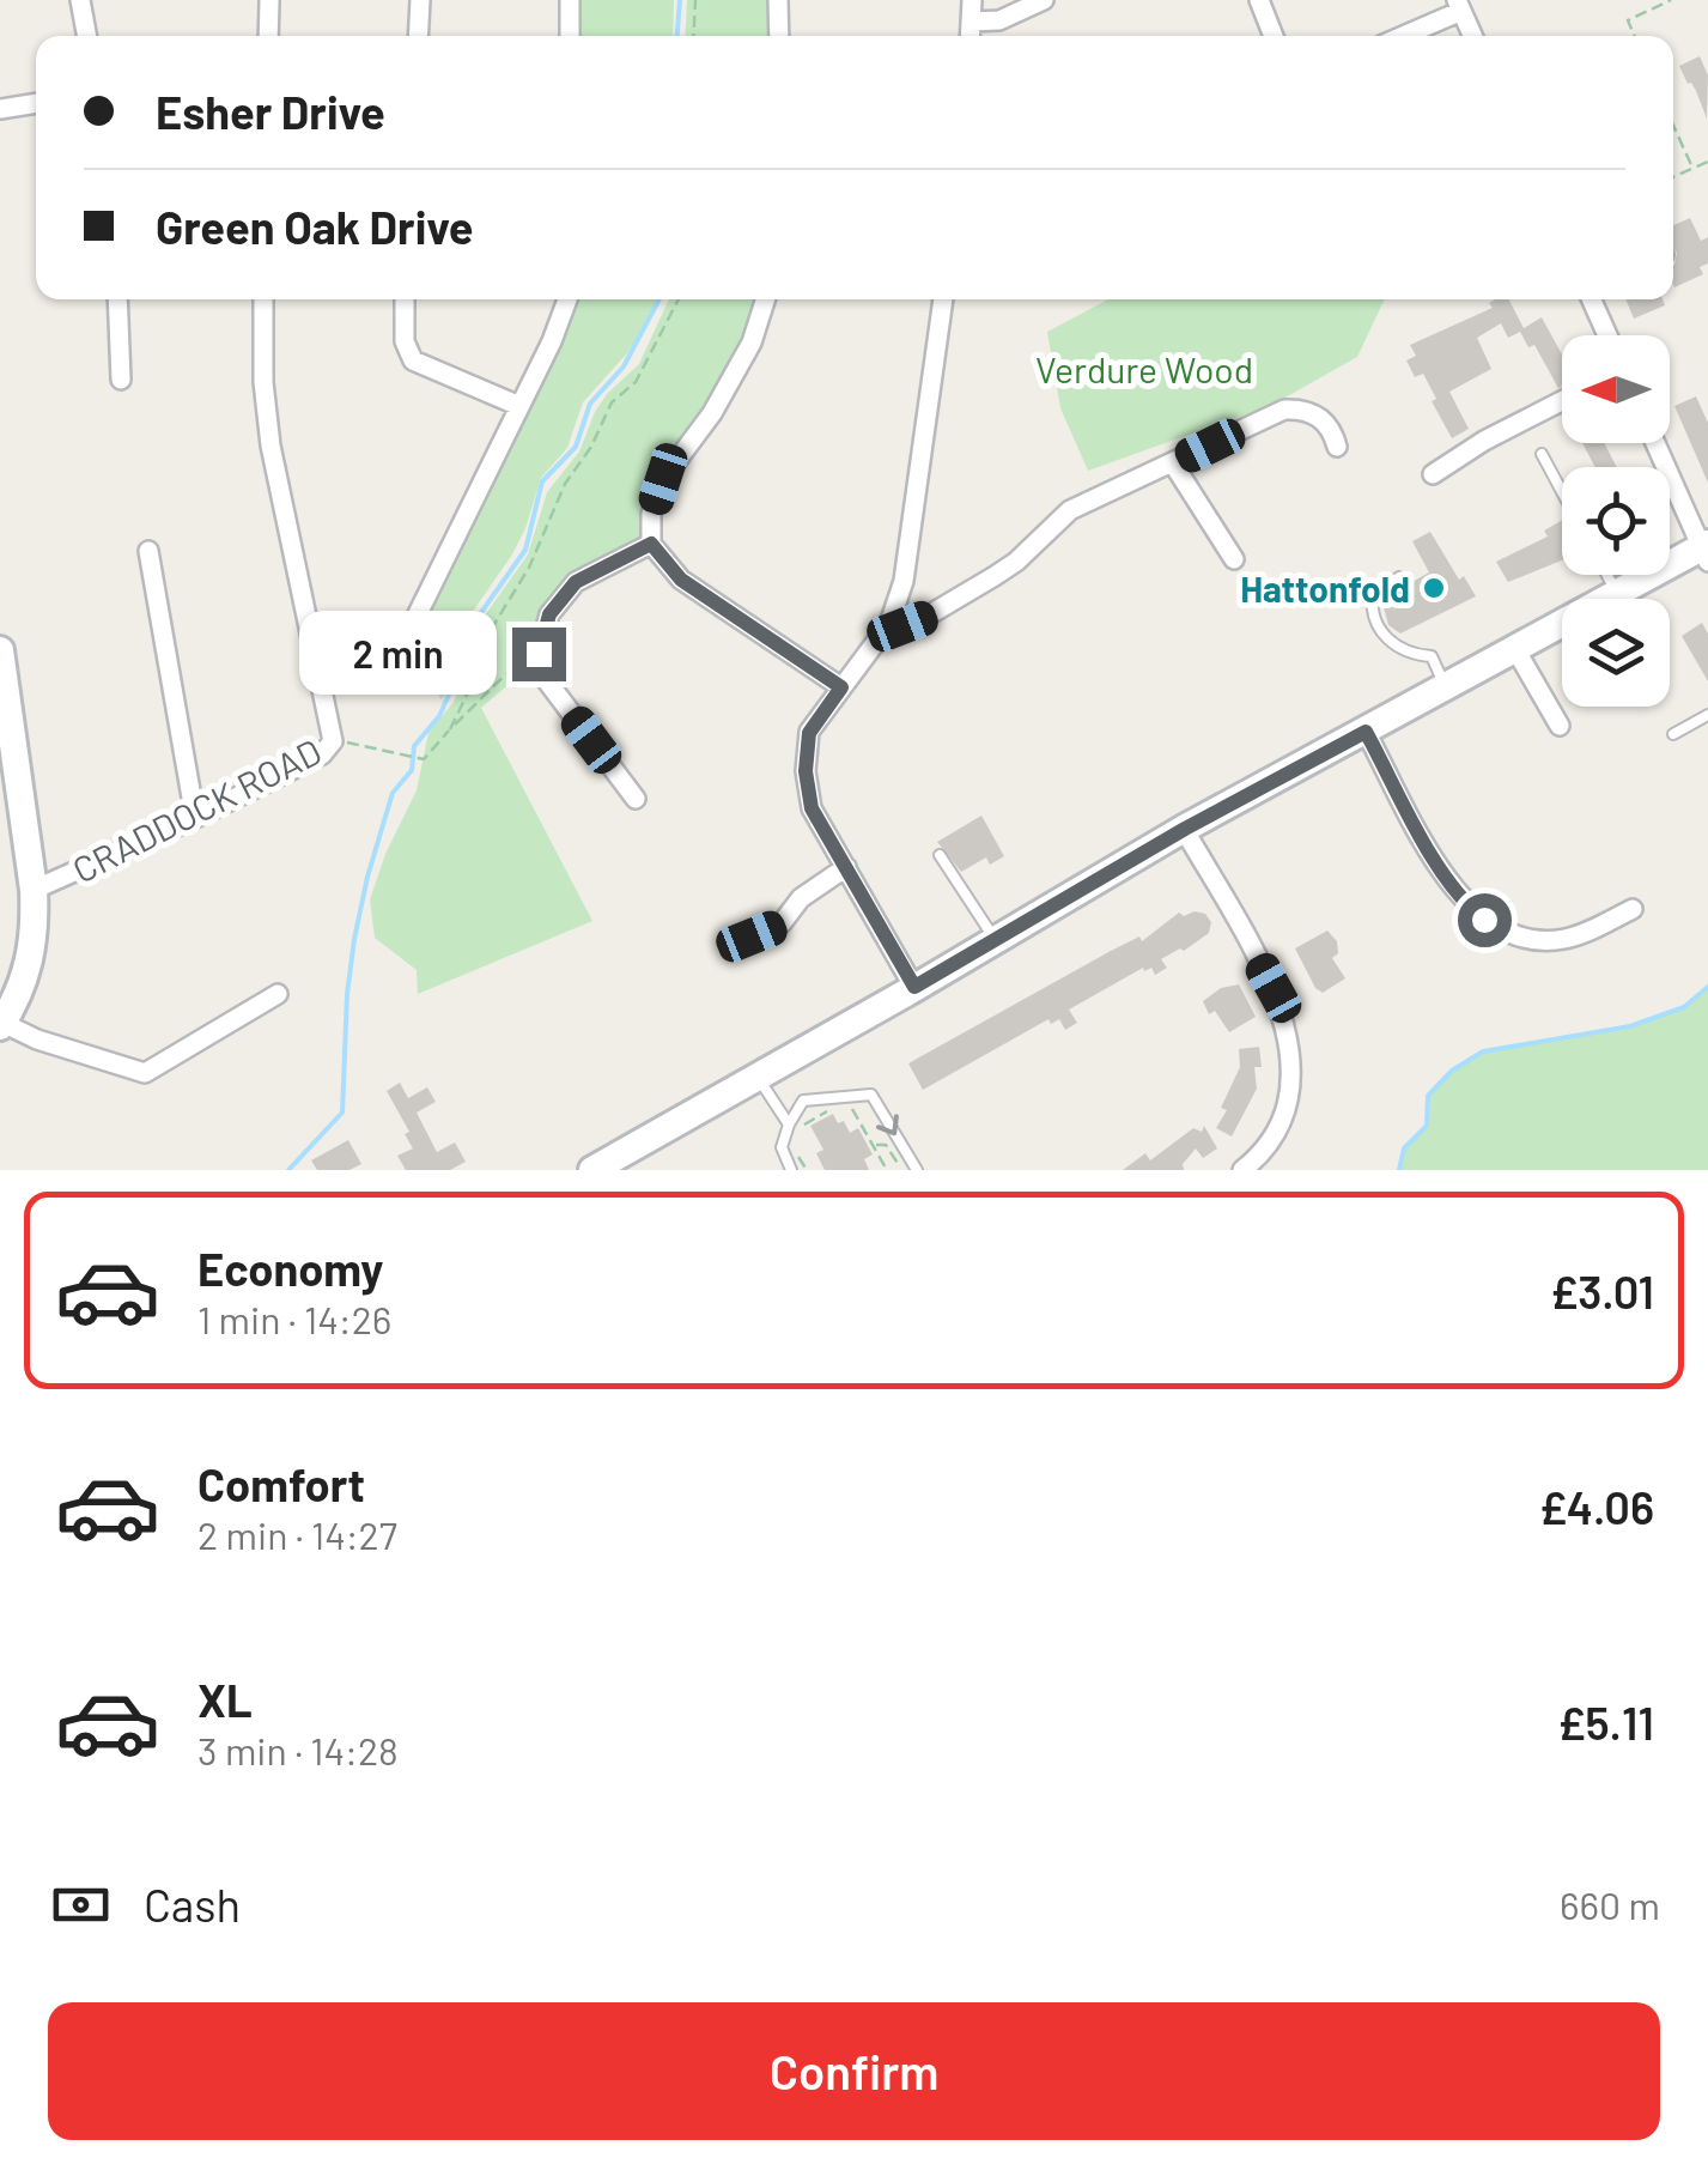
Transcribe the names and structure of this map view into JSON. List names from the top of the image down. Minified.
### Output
{"streets":{"street":["CRADDOCK ROAD"]},"parks":["Verdure Wood"],"places":["Hattonfold"],"north":"left","page":{"banner":["Esher Drive","Green Oak Drive"],"bubble":"2 min","list":[{"name":"Economy","note":"1 min · 14:26","value":"£3.01"},{"name":"Comfort","note":"2 min · 14:27","value":"£4.06"},{"name":"XL","note":"3 min · 14:28","value":"£5.11"}],"pay":["Cash","660 m"],"buttons":"Confirm"}}
